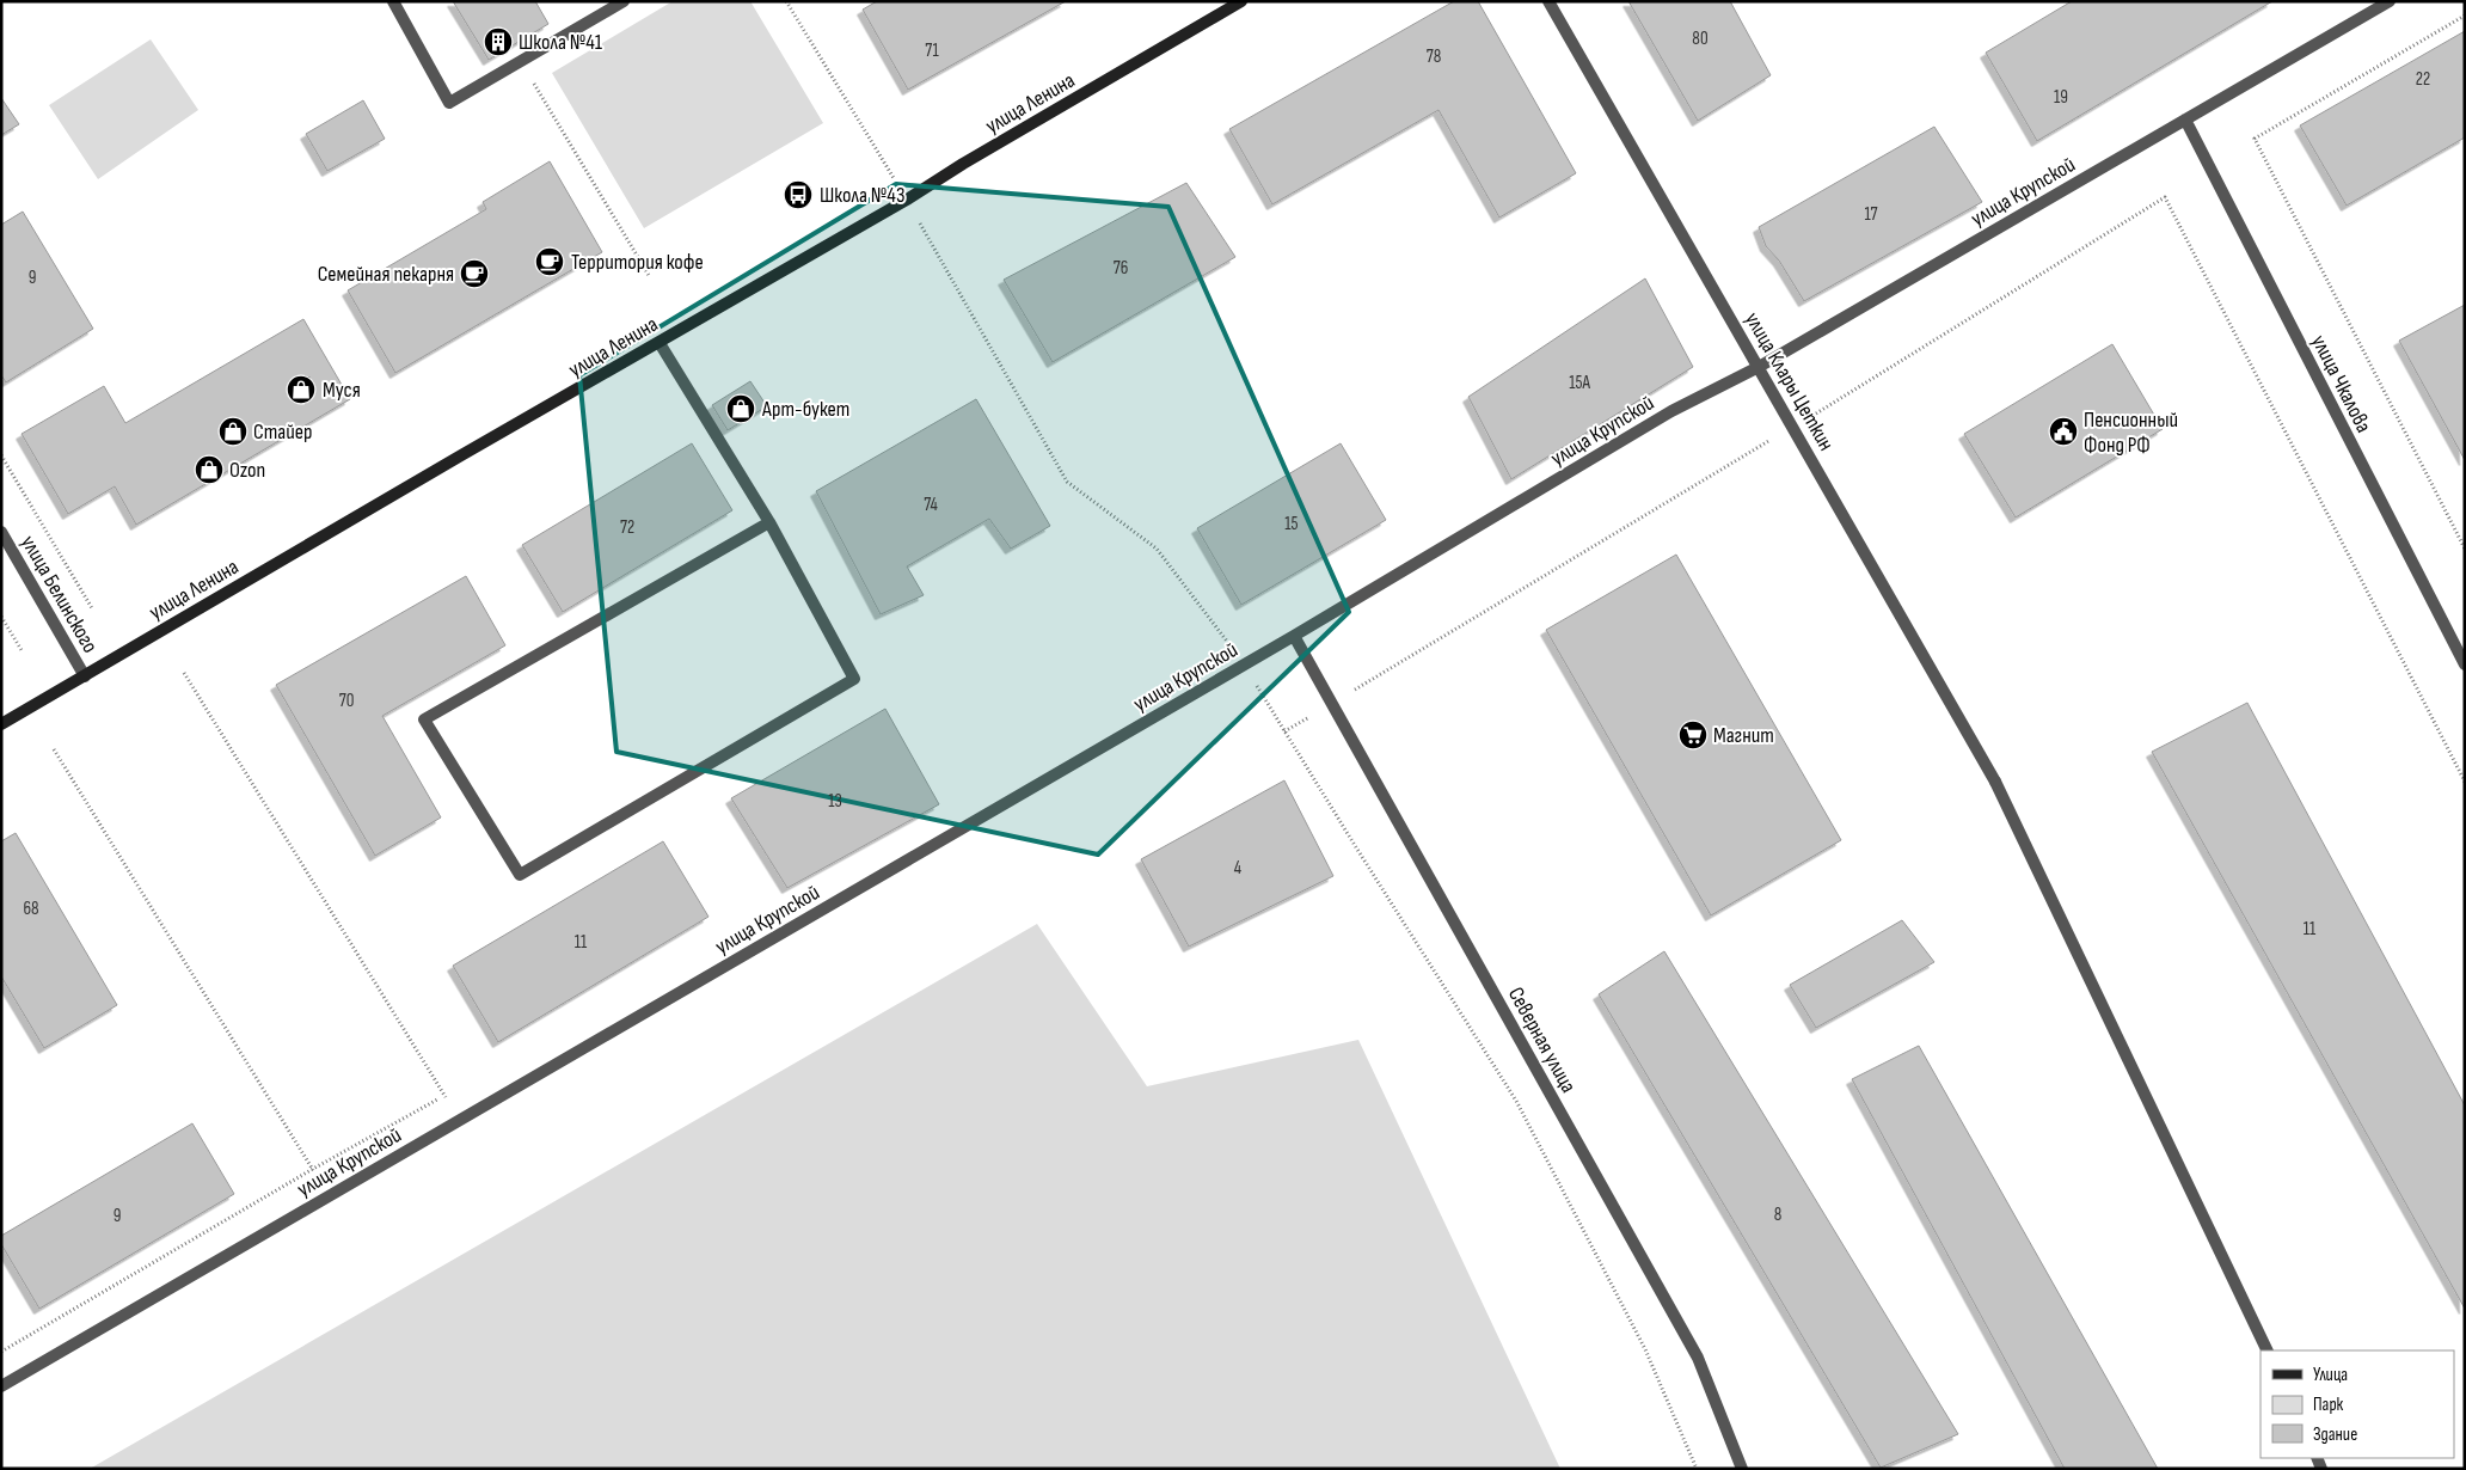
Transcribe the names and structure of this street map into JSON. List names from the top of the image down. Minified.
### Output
{"streets":{"main road":["улица Ленина"],"street":["улица Крупской","улица Клары Цеткин","улица Чкалова","улица Белинского","Северная улица"]},"crossings":[["улица Ленина","улица Белинского"],["улица Крупской","улица Клары Цеткин"],["улица Крупской","улица Чкалова"],["улица Крупской","Северная улица"]],"places":{"building":["Школа №41"],"bus stop":["Школа №43"],"cafe":["Территория кофе","Семейная пекарня"],"shop":["Муся","Арт-букет","Стайер","Ozon"],"public building":["Пенсионный Фонд РФ"],"supermarket":["Магнит"]},"house_numbers":["80","71","78","22","19","17","76","9","15А","74","15","72","70","13","4","68","11","11","8","9"],"legend":["Улица","Парк","Здание"]}
